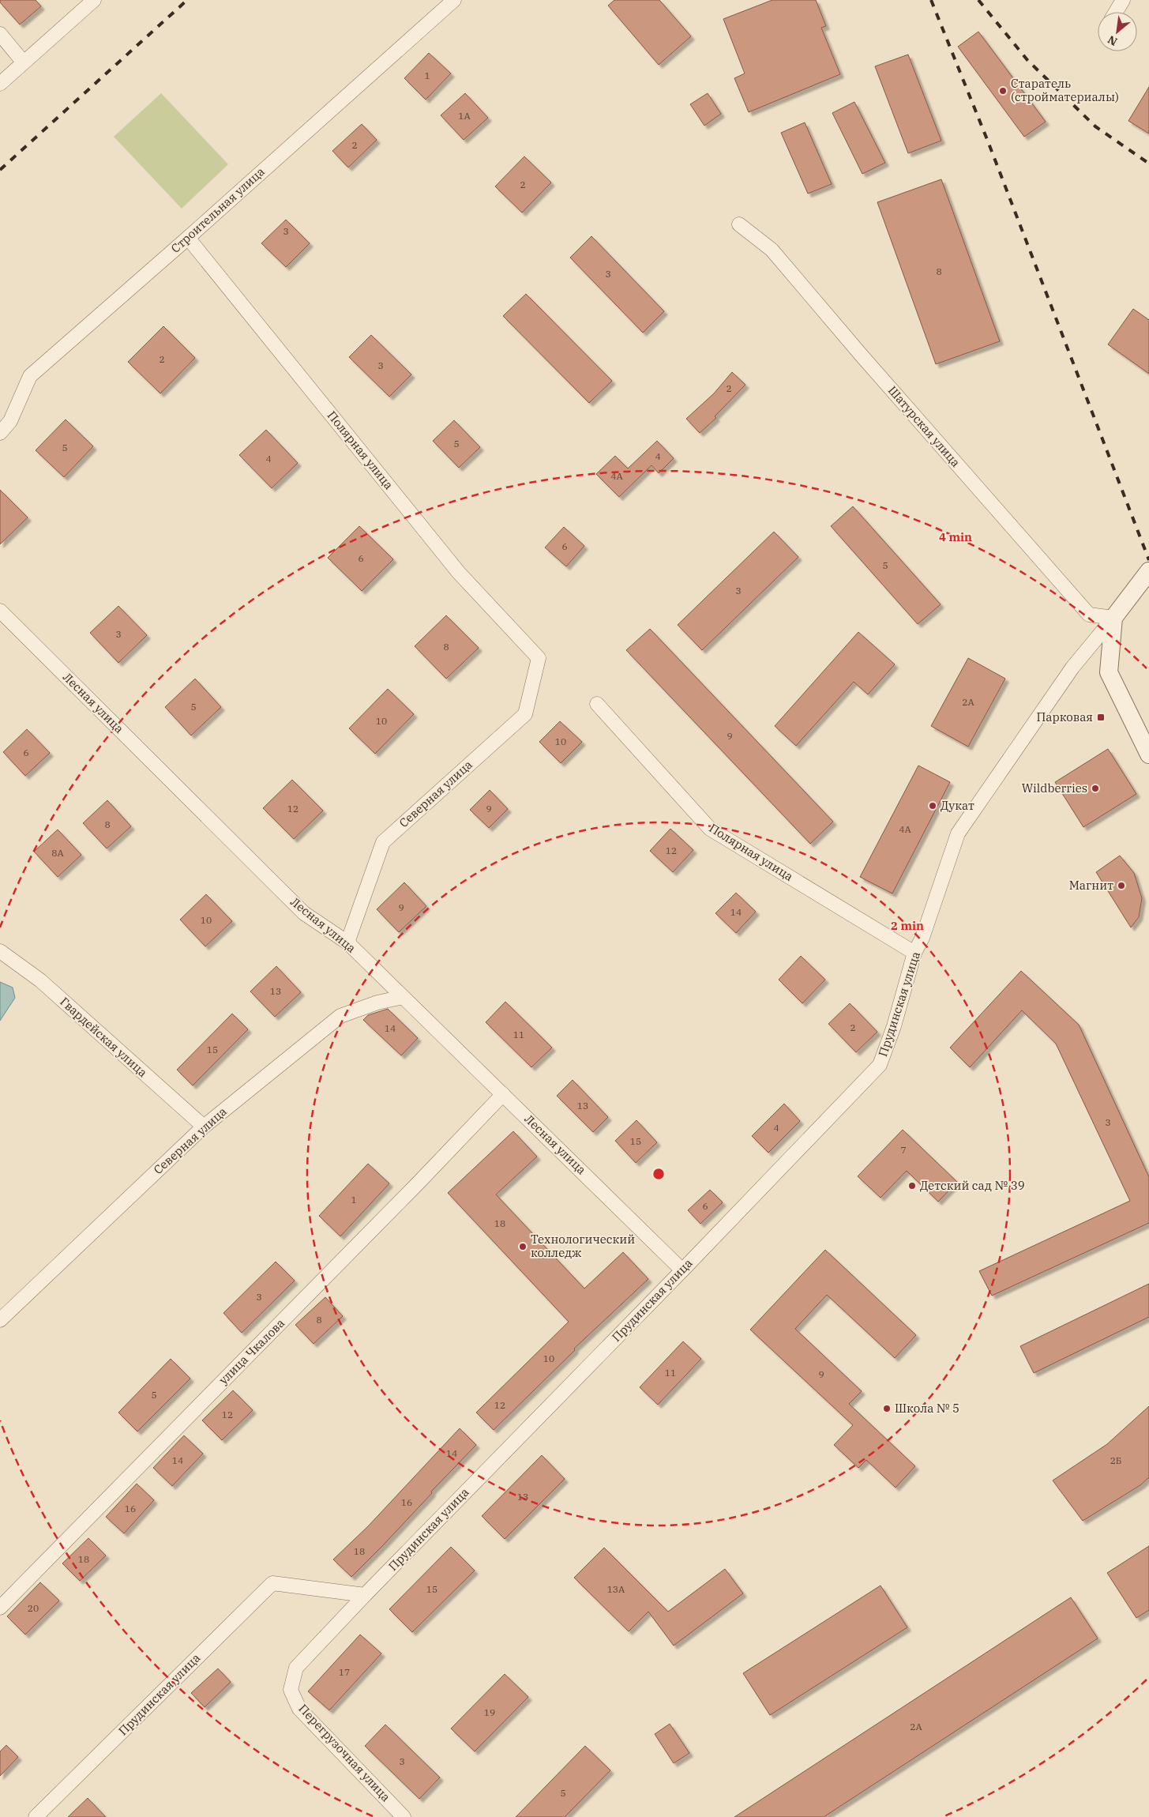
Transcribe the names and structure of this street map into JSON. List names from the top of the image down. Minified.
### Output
{"streets":{"street":["Строительная улица","Шатурская улица","Полярная улица","Лесная улица","Северная улица","Прудинская улица","Гвардейская улица","улица Чкалова","Перегрузочная улица"]},"crossings":[["Строительная улица","Полярная улица"],["Шатурская улица","Прудинская улица"],["Полярная улица","Северная улица"],["Полярная улица","Прудинская улица"],["Лесная улица","Северная улица"],["Лесная улица","Прудинская улица"],["Лесная улица","улица Чкалова"],["Северная улица","Гвардейская улица"],["Прудинская улица","Перегрузочная улица"]],"places":{"other":["Старатель (стройматериалы)","Wildberries","Дукат","Магнит","Детский сад № 39","Технологический колледж","Школа № 5"],"transit":["Парковая"]},"house_numbers":["1","1А","2","2","3","8","3","2","3","2","5","5","4","4","4А","6","6","5","3","3","8","2А","5","10","9","10","6","12","9","8","4А","12","8А","9","14","10","13","2","14","11","15","13","3","4","15","7","1","6","18","3","8","10","11","9","5","12","12","14","14","2Б","13","16","16","18","18","15","13А","20","17","19","2А","3","5"],"north":"bottom left","rings":["4 min","2 min"]}
